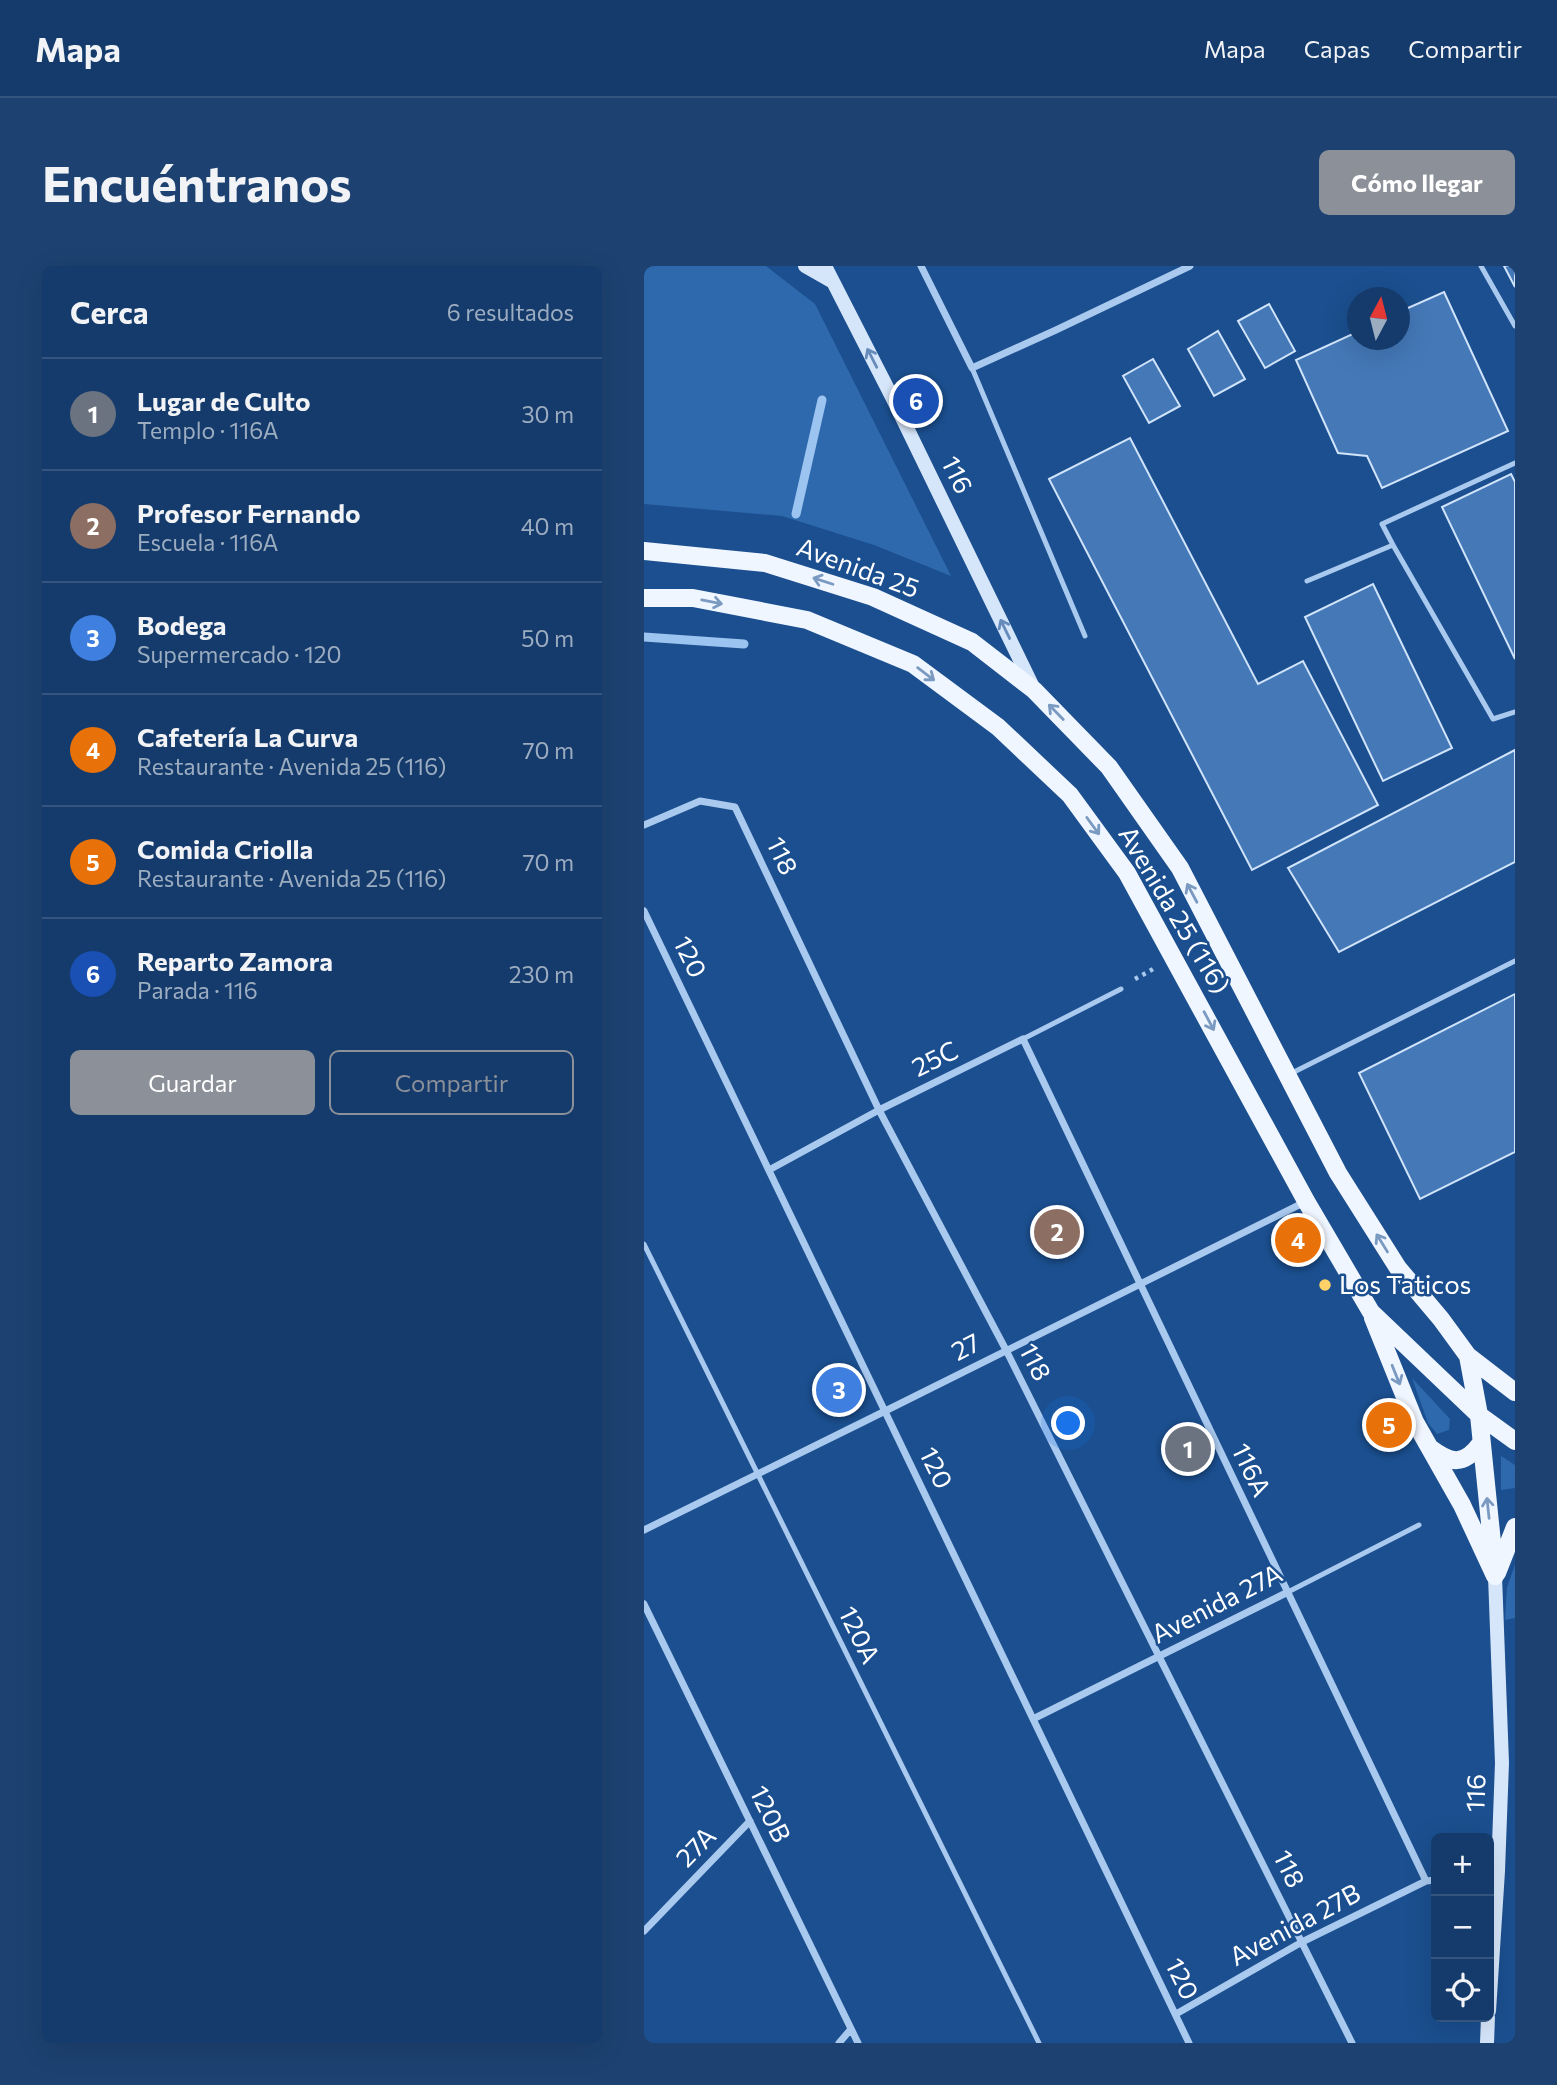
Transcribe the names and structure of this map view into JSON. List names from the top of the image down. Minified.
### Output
{"streets":{"main road":["116","Avenida 25","Avenida 25 (116)"],"street":["118","120","25C","27","116A","Avenida 27A","120B","27A","Avenida 27B"],"lane":["120A"]},"crossings":[["116","Avenida 25"],["116","Avenida 25 (116)"],["Avenida 25","Avenida 25 (116)"],["118","25C"],["118","27"],["118","Avenida 27A"],["118","Avenida 27B"],["Avenida 25 (116)","27"],["120","25C"],["120","27"],["120","Avenida 27A"],["120","Avenida 27B"],["25C","116A"],["27","116A"],["27","120A"],["116A","Avenida 27A"],["116A","Avenida 27B"],["120B","27A"]],"one_way":["116","Avenida 25"],"places":["Los Taticos"],"north":"top","page":{"header":"Mapa","nav":["Mapa","Capas","Compartir"],"buttons":["Cómo llegar",["Guardar","Compartir"]],"title":"Encuéntranos","heading":["Cerca","6 resultados"],"list":[{"mark":"1","name":"Lugar de Culto","note":"Templo · 116A","value":"30 m"},{"mark":"2","name":"Profesor Fernando","note":"Escuela · 116A","value":"40 m"},{"mark":"3","name":"Bodega","note":"Supermercado · 120","value":"50 m"},{"mark":"4","name":"Cafetería La Curva","note":"Restaurante · Avenida 25 (116)","value":"70 m"},{"mark":"5","name":"Comida Criolla","note":"Restaurante · Avenida 25 (116)","value":"70 m"},{"mark":"6","name":"Reparto Zamora","note":"Parada · 116","value":"230 m"}],"pins":["6","2","4","3","5","1"],"map_buttons":["+","−"]}}
